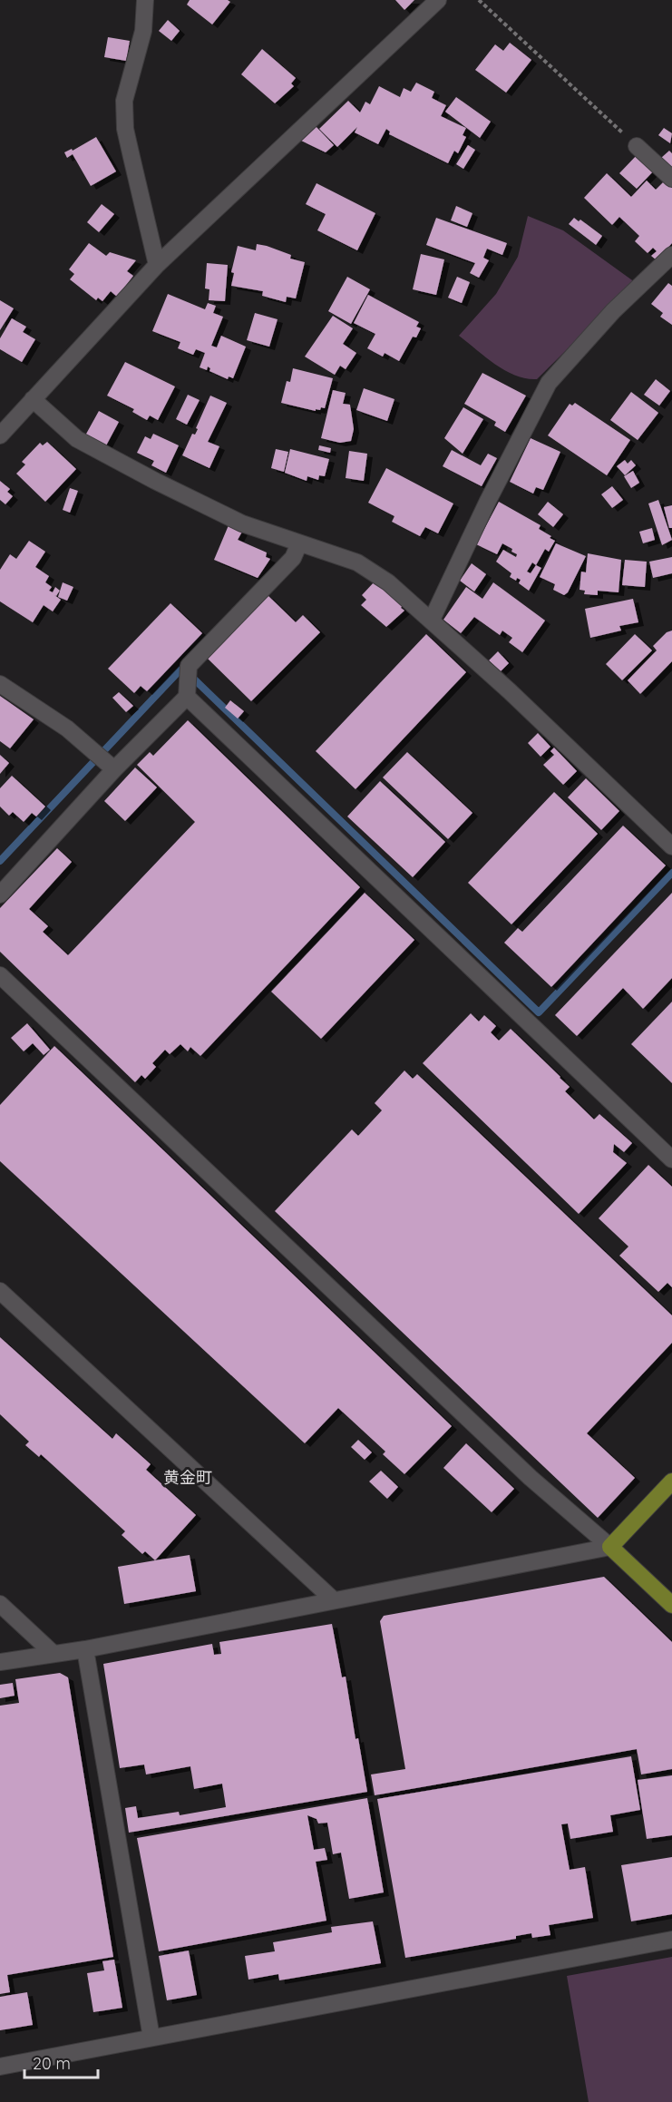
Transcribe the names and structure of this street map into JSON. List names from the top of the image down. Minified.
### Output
{"districts":["黄金町"],"scale_bar":"20 m"}
